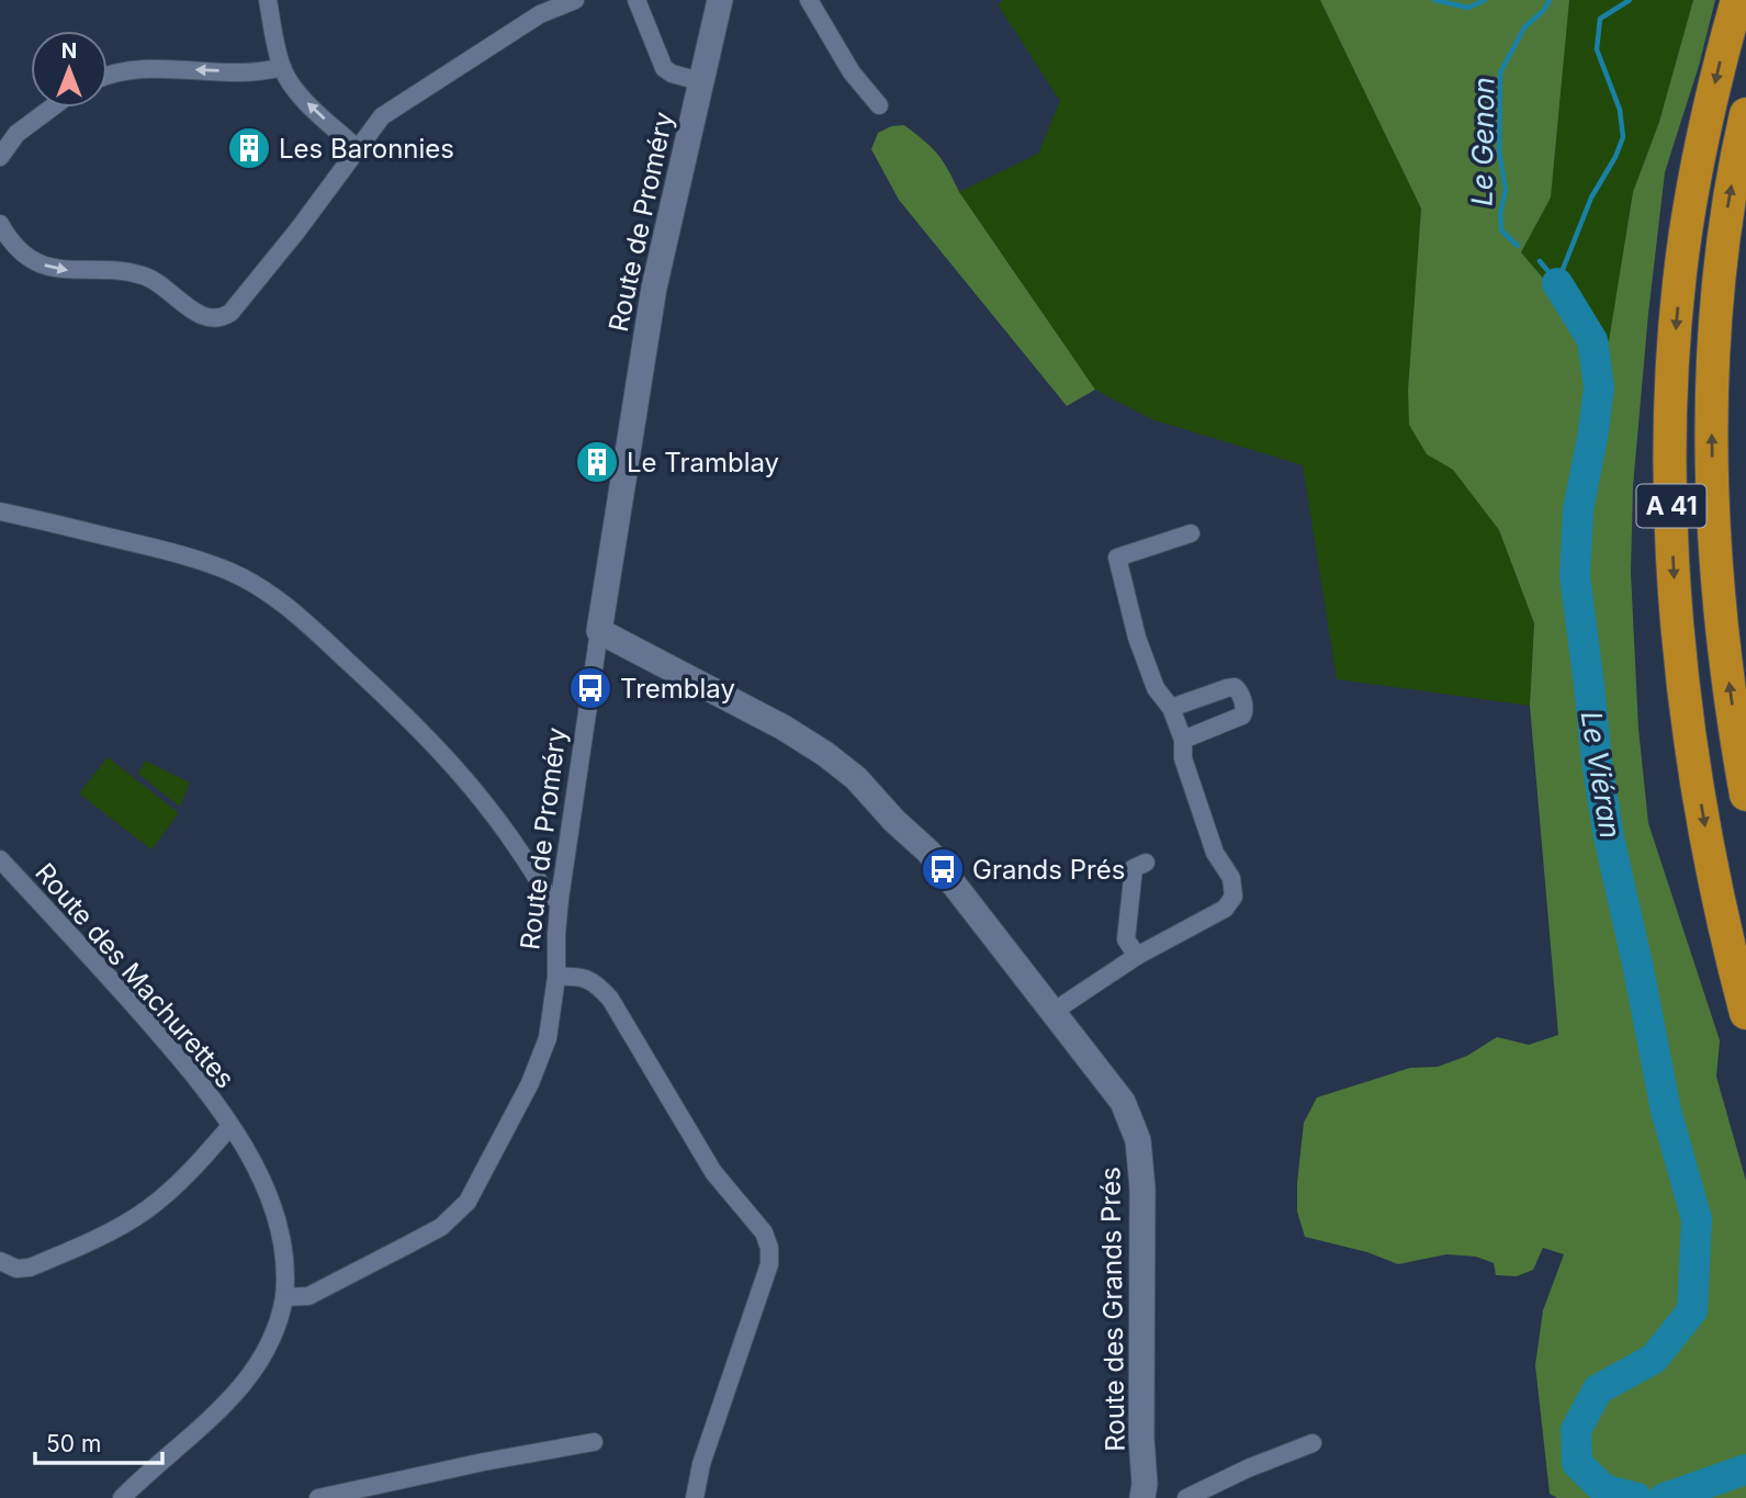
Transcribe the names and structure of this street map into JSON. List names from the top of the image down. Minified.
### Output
{"streets":{"highway":["A 41"],"street":["Route de Proméry","Route des Machurettes","Route des Grands Prés"]},"crossings":[["Route de Proméry","Route des Machurettes"],["Route de Proméry","Route des Grands Prés"]],"water":["Le Genon","Le Viéran"],"places":{"building":["Les Baronnies","Le Tramblay"],"bus stop":["Tremblay","Grands Prés"]},"scale_bar":"50 m","north":"top"}
